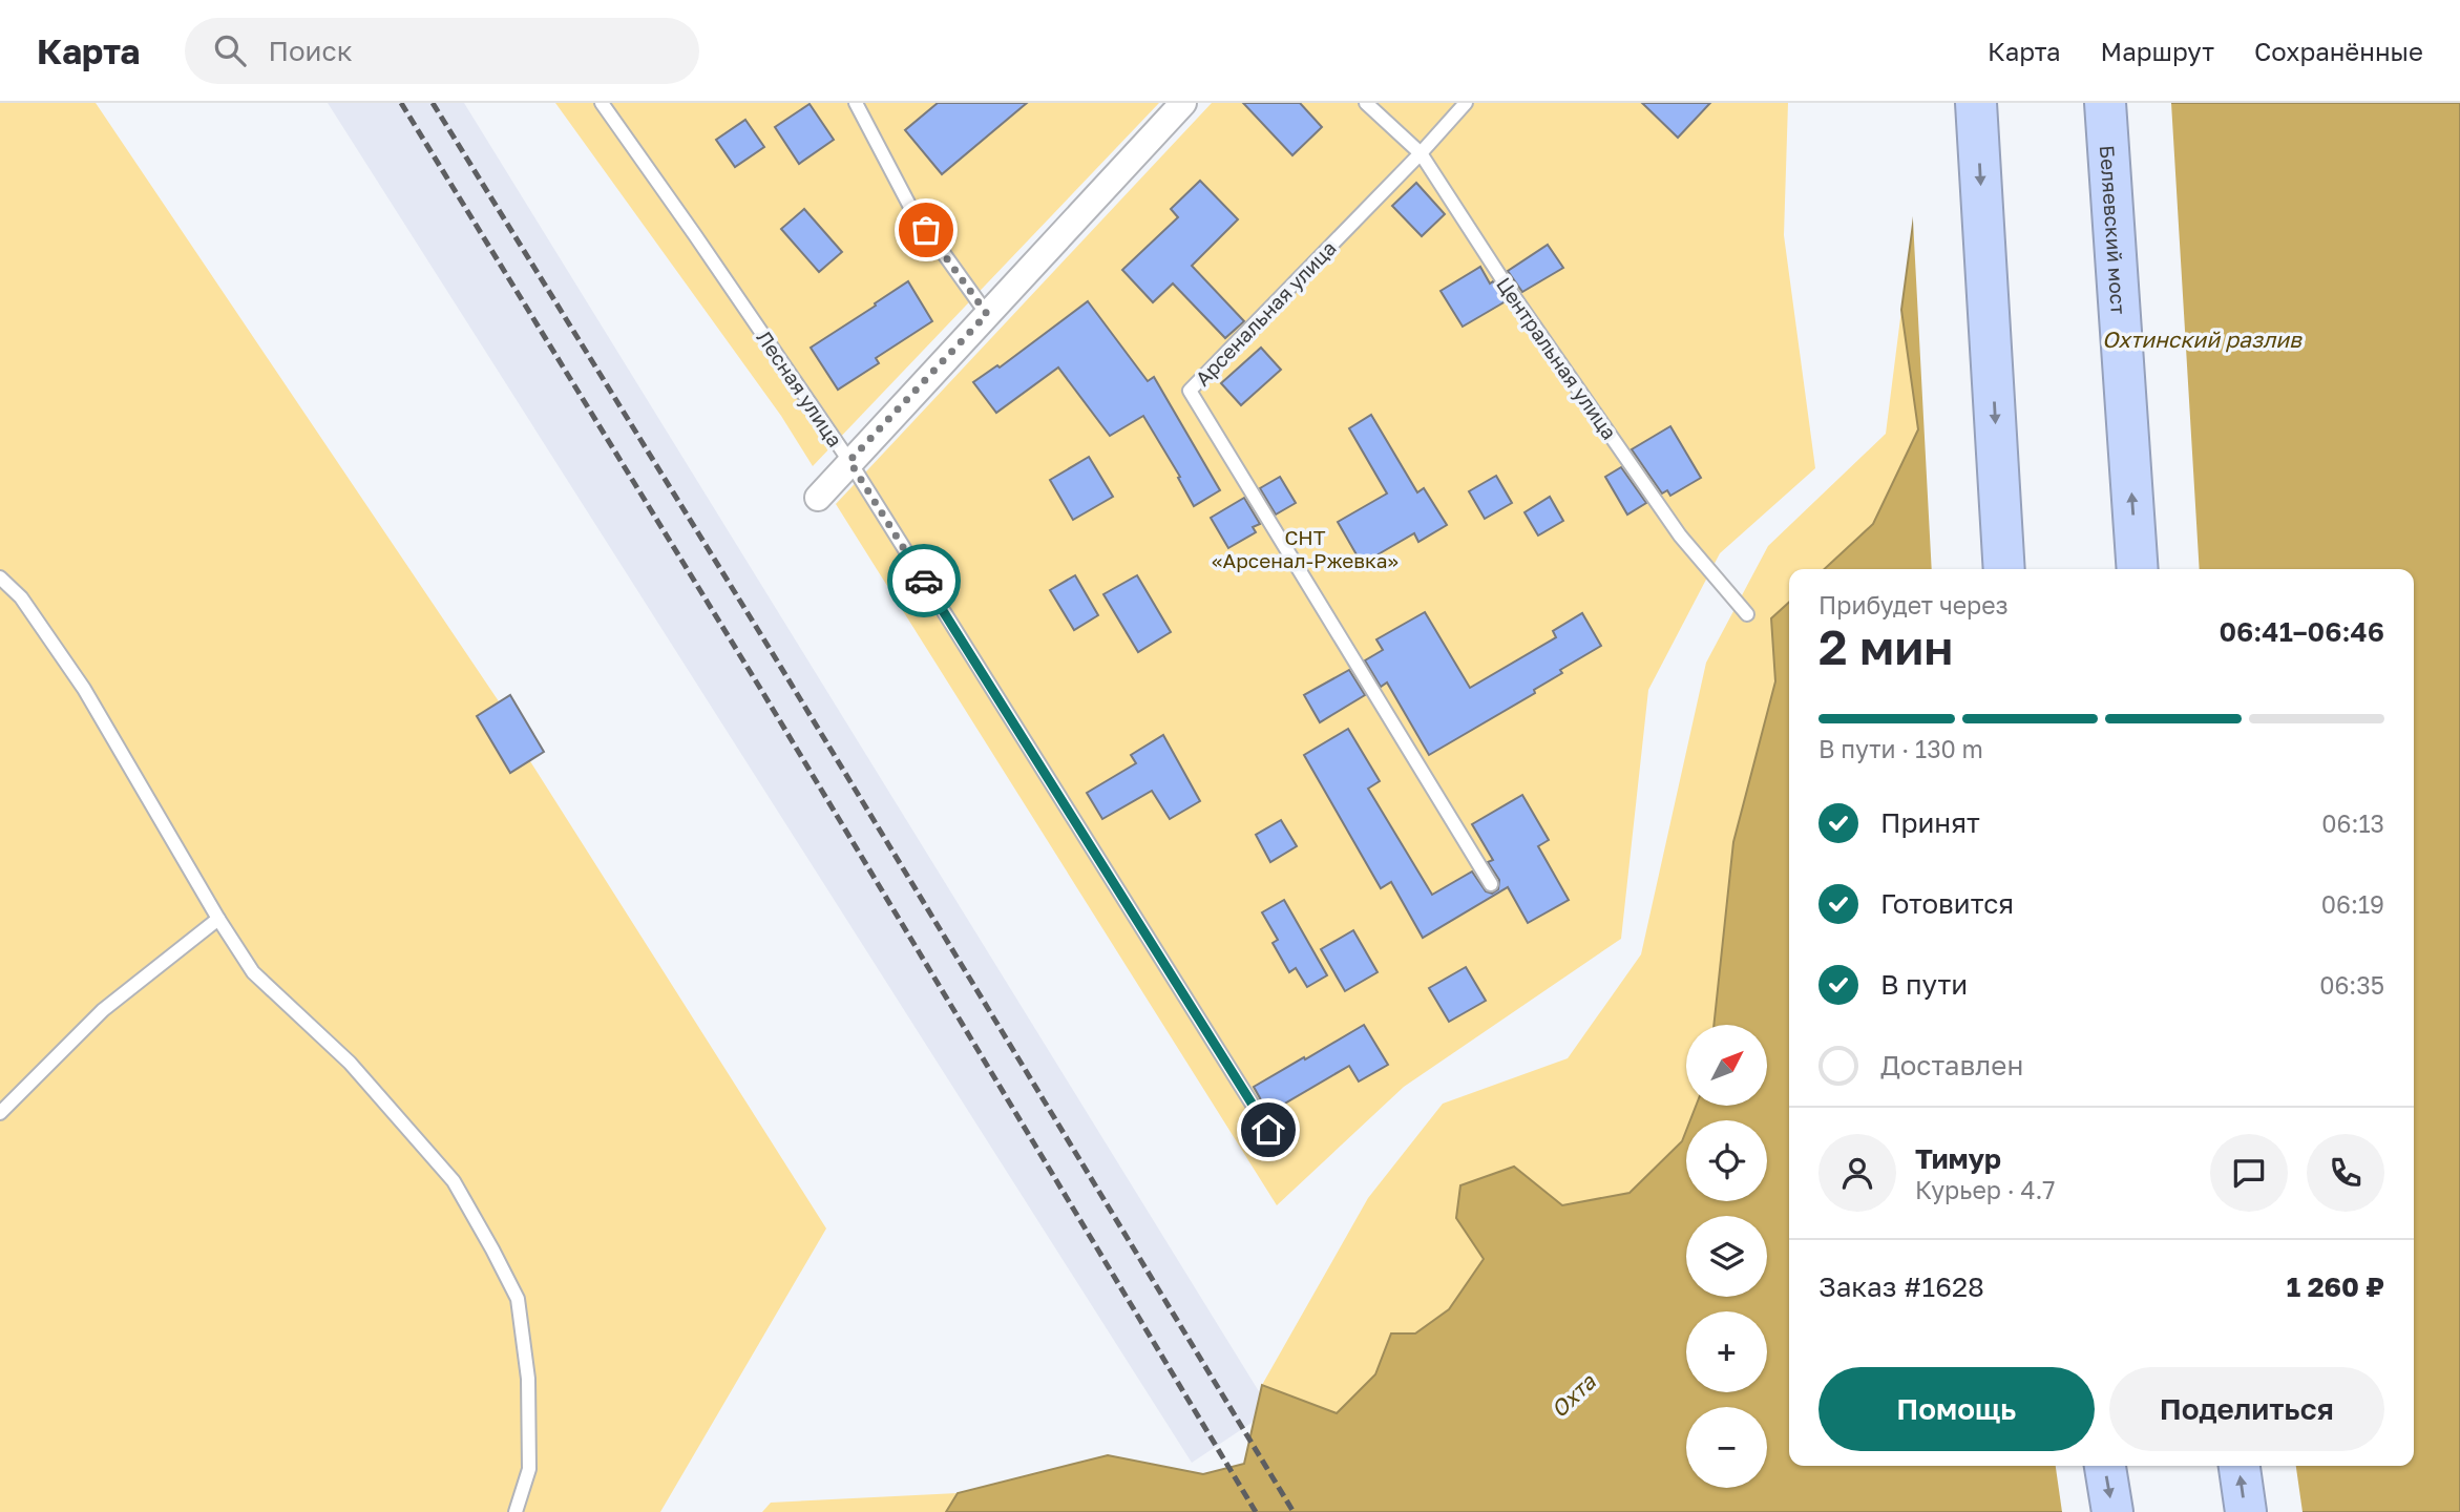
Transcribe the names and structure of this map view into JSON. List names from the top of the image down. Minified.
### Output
{"streets":{"highway":["Беляевский мост"],"lane":["Арсенальная улица","Центральная улица","Лесная улица"]},"crossings":[["Арсенальная улица","Центральная улица"]],"water":["Охтинский разлив","Охта"],"parks":["СНТ «Арсенал-Ржевка»"],"north":"top right","page":{"header":"Карта","search":"Поиск","nav":["Карта","Маршрут","Сохранённые"],"heading":["2 мин","Прибудет через","06:41–06:46"],"panel":["Тимур","Курьер · 4.7","Заказ #1628","1 260 ₽"],"bar":"В пути · 130 m","list":[["Принят","06:13"],["Готовится","06:19"],["В пути","06:35"],"Доставлен"],"map_buttons":["+","−"],"buttons":["Помощь","Поделиться"]}}
